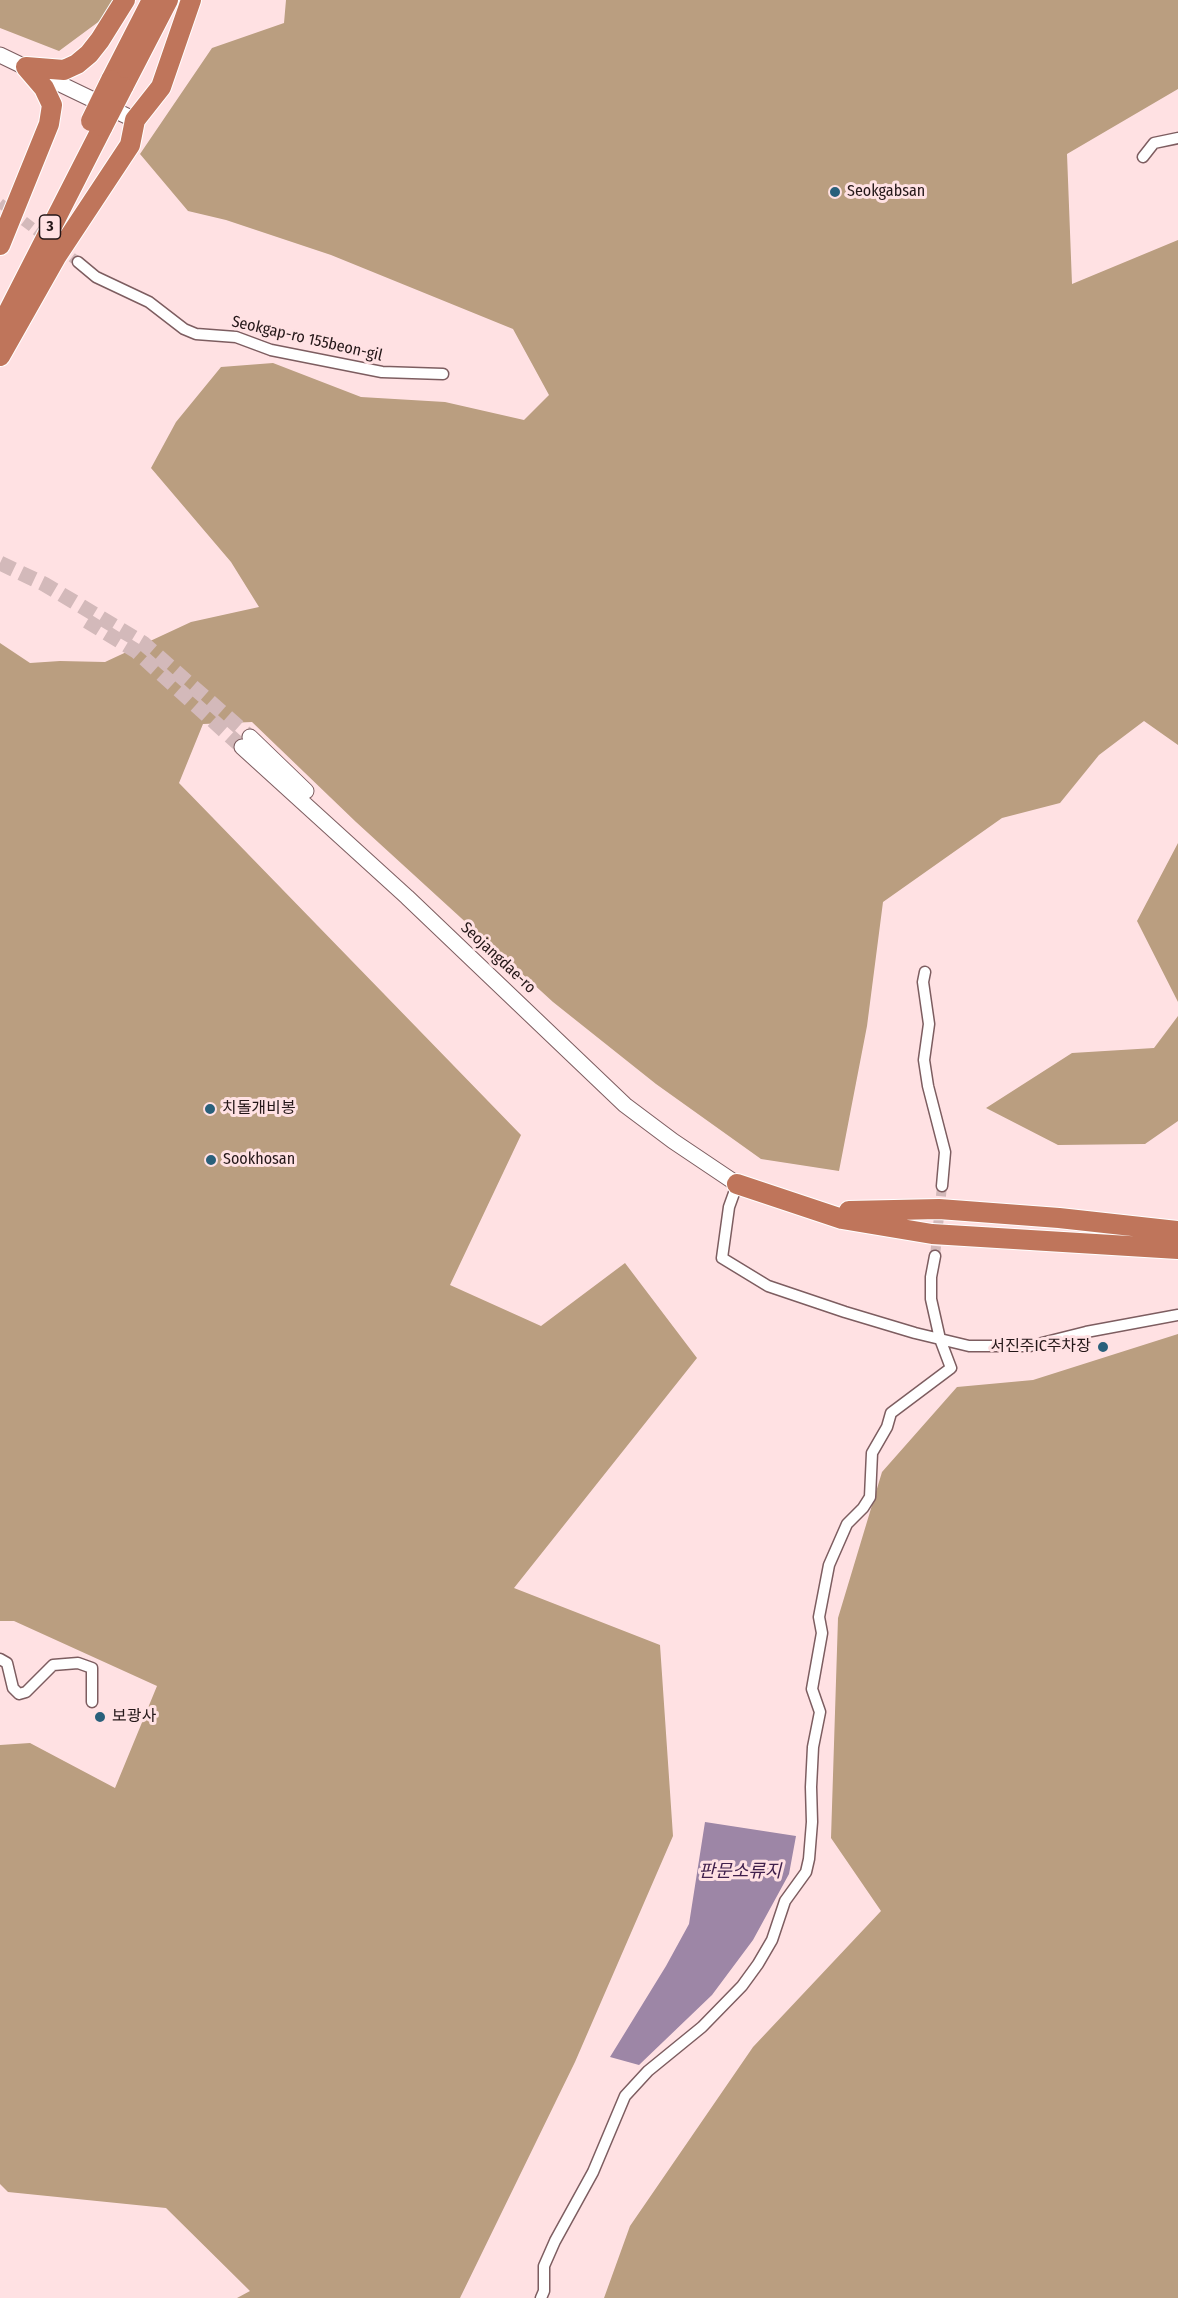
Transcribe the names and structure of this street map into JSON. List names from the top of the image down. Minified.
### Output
{"streets":{"highway":["3"],"street":["Seokgap-ro 155beon-gil","Seojangdae-ro"]},"water":["판문소류지"],"places":["Seokgabsan","치돌개비봉","Sookhosan","서진주IC주차장","보광사"]}
